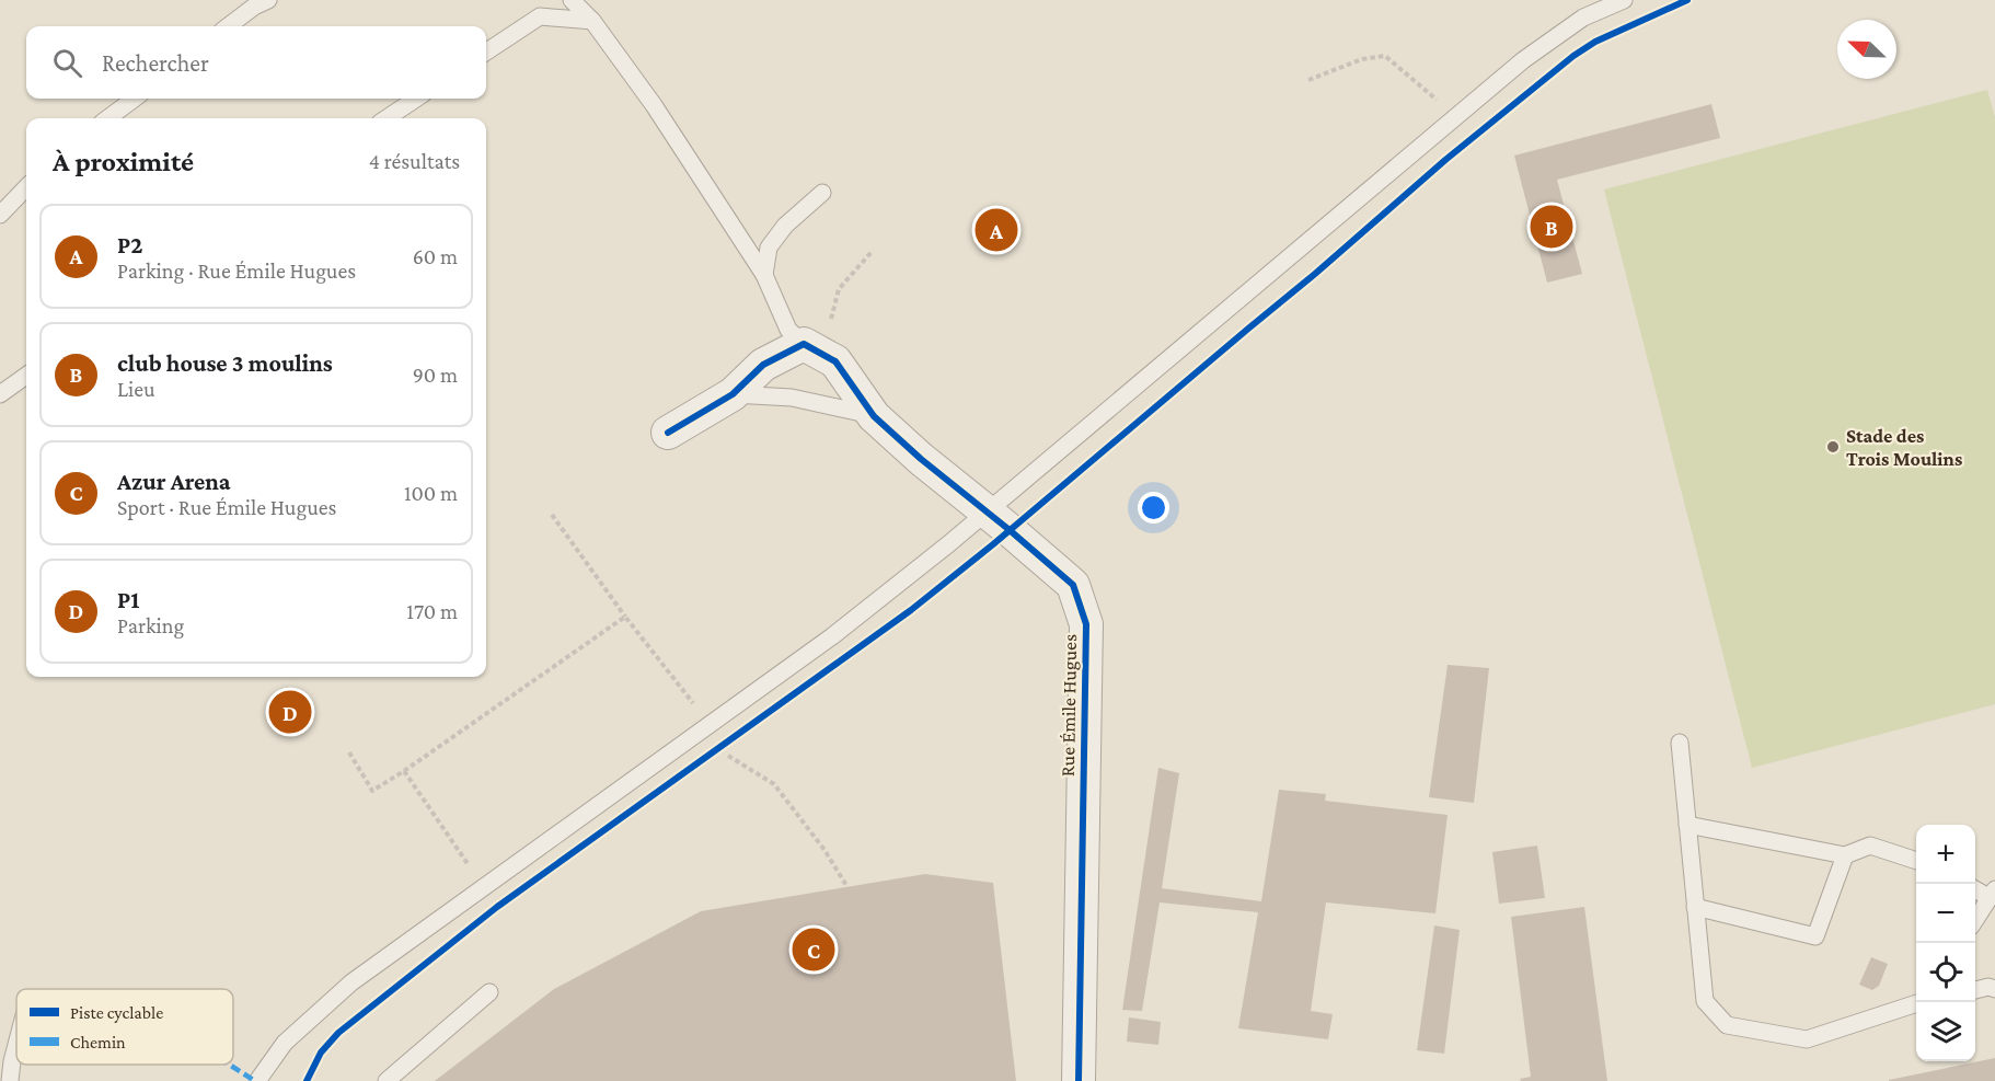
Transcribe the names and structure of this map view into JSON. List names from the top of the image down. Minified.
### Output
{"streets":{"street":["Rue Émile Hugues"]},"places":["Stade des Trois Moulins"],"legend":["Piste cyclable","Chemin"],"north":"top left","page":{"search":"Rechercher","heading":["À proximité","4 résultats"],"pins":["B","A","D","C"],"list":[{"mark":"A","name":"P2","note":"Parking · Rue Émile Hugues","value":"60 m"},{"mark":"B","name":"club house 3 moulins","note":"Lieu","value":"90 m"},{"mark":"C","name":"Azur Arena","note":"Sport · Rue Émile Hugues","value":"100 m"},{"mark":"D","name":"P1","note":"Parking","value":"170 m"}],"map_buttons":["+","−"]}}
